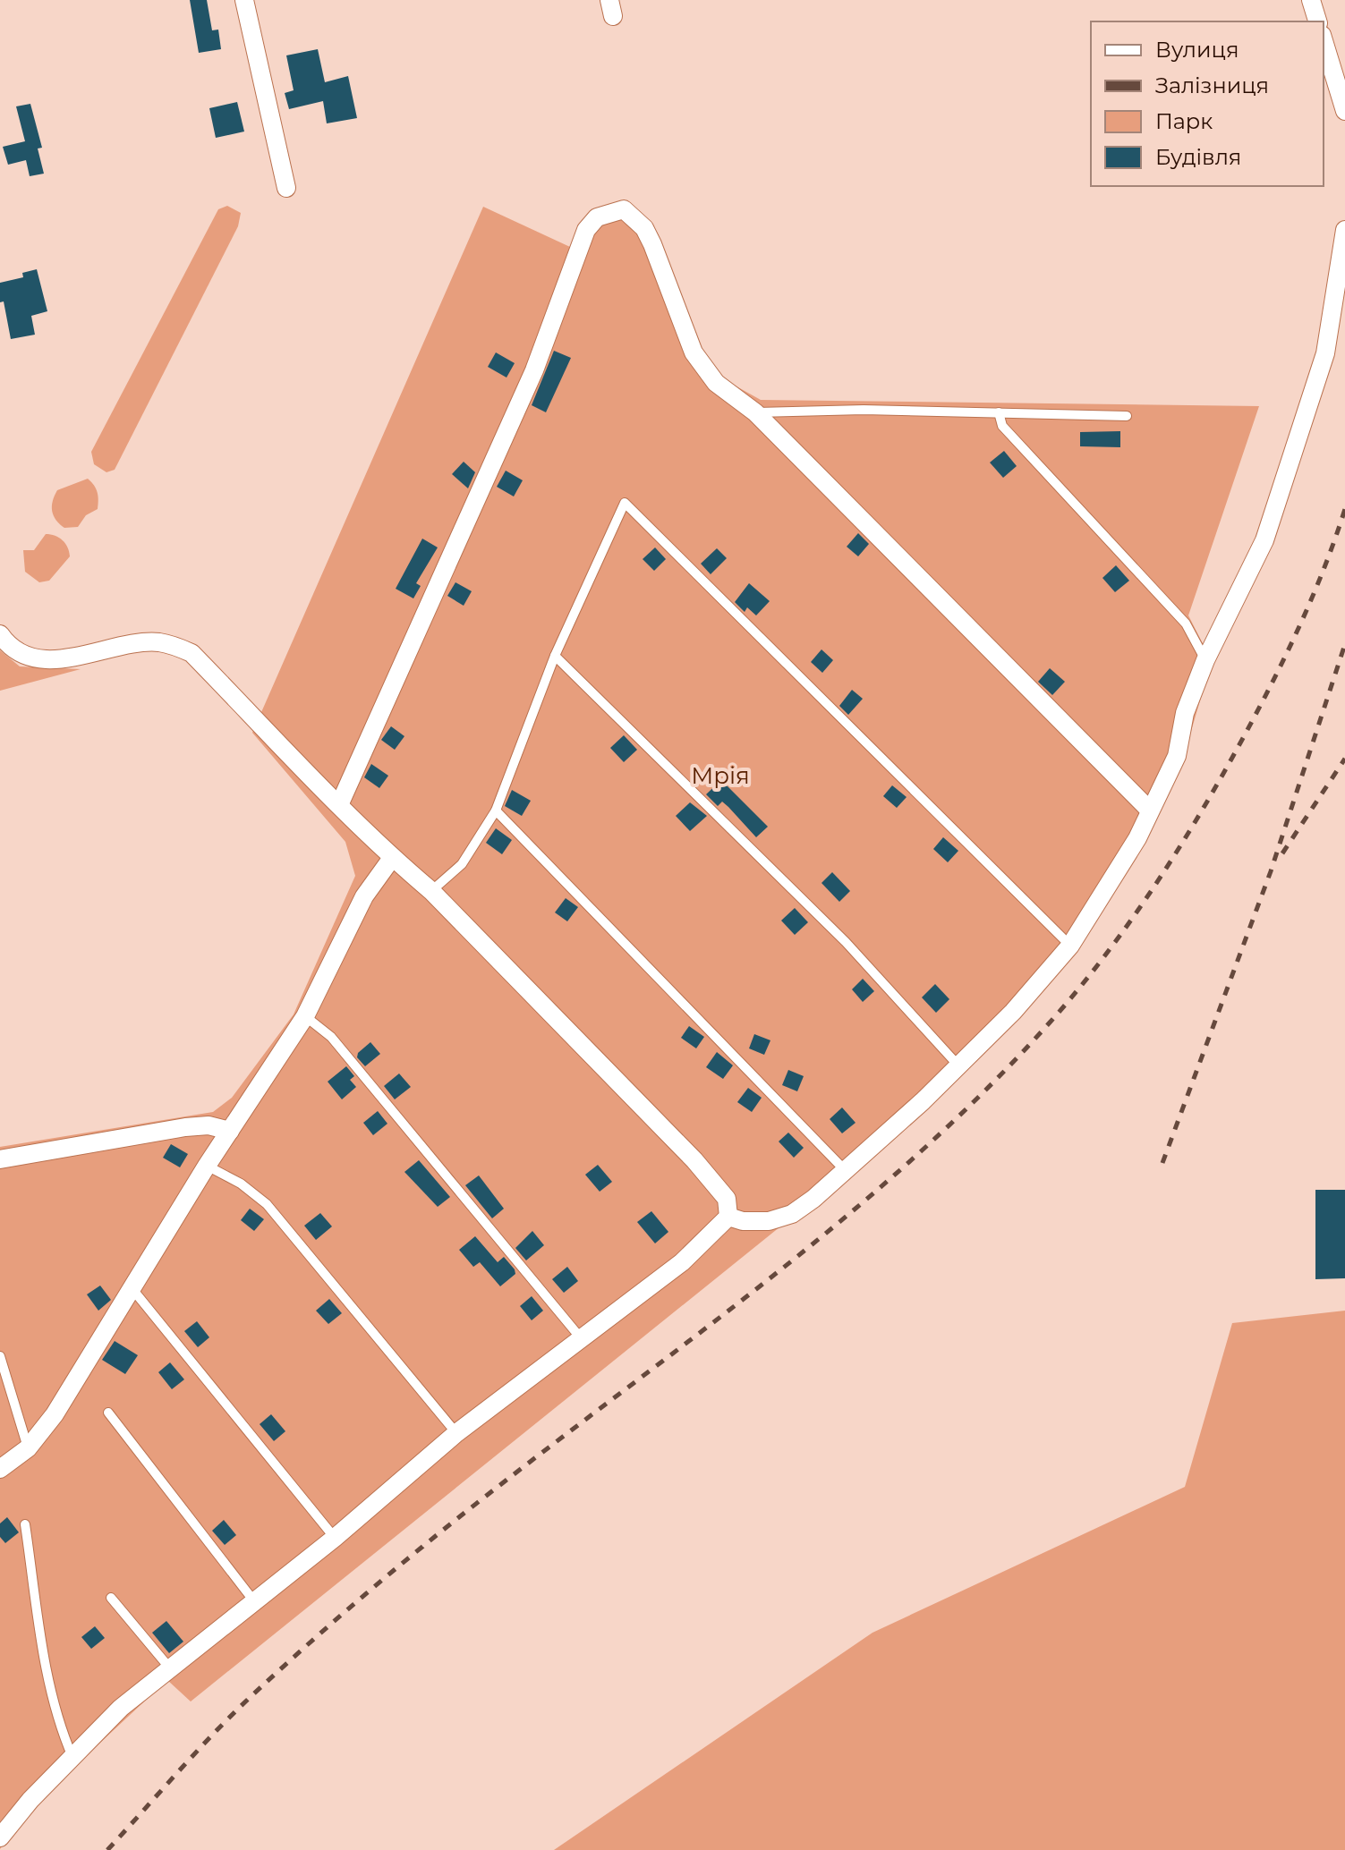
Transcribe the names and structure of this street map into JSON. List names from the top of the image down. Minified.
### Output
{"parks":["Мрія"],"legend":["Вулиця","Залізниця","Парк","Будівля"]}
